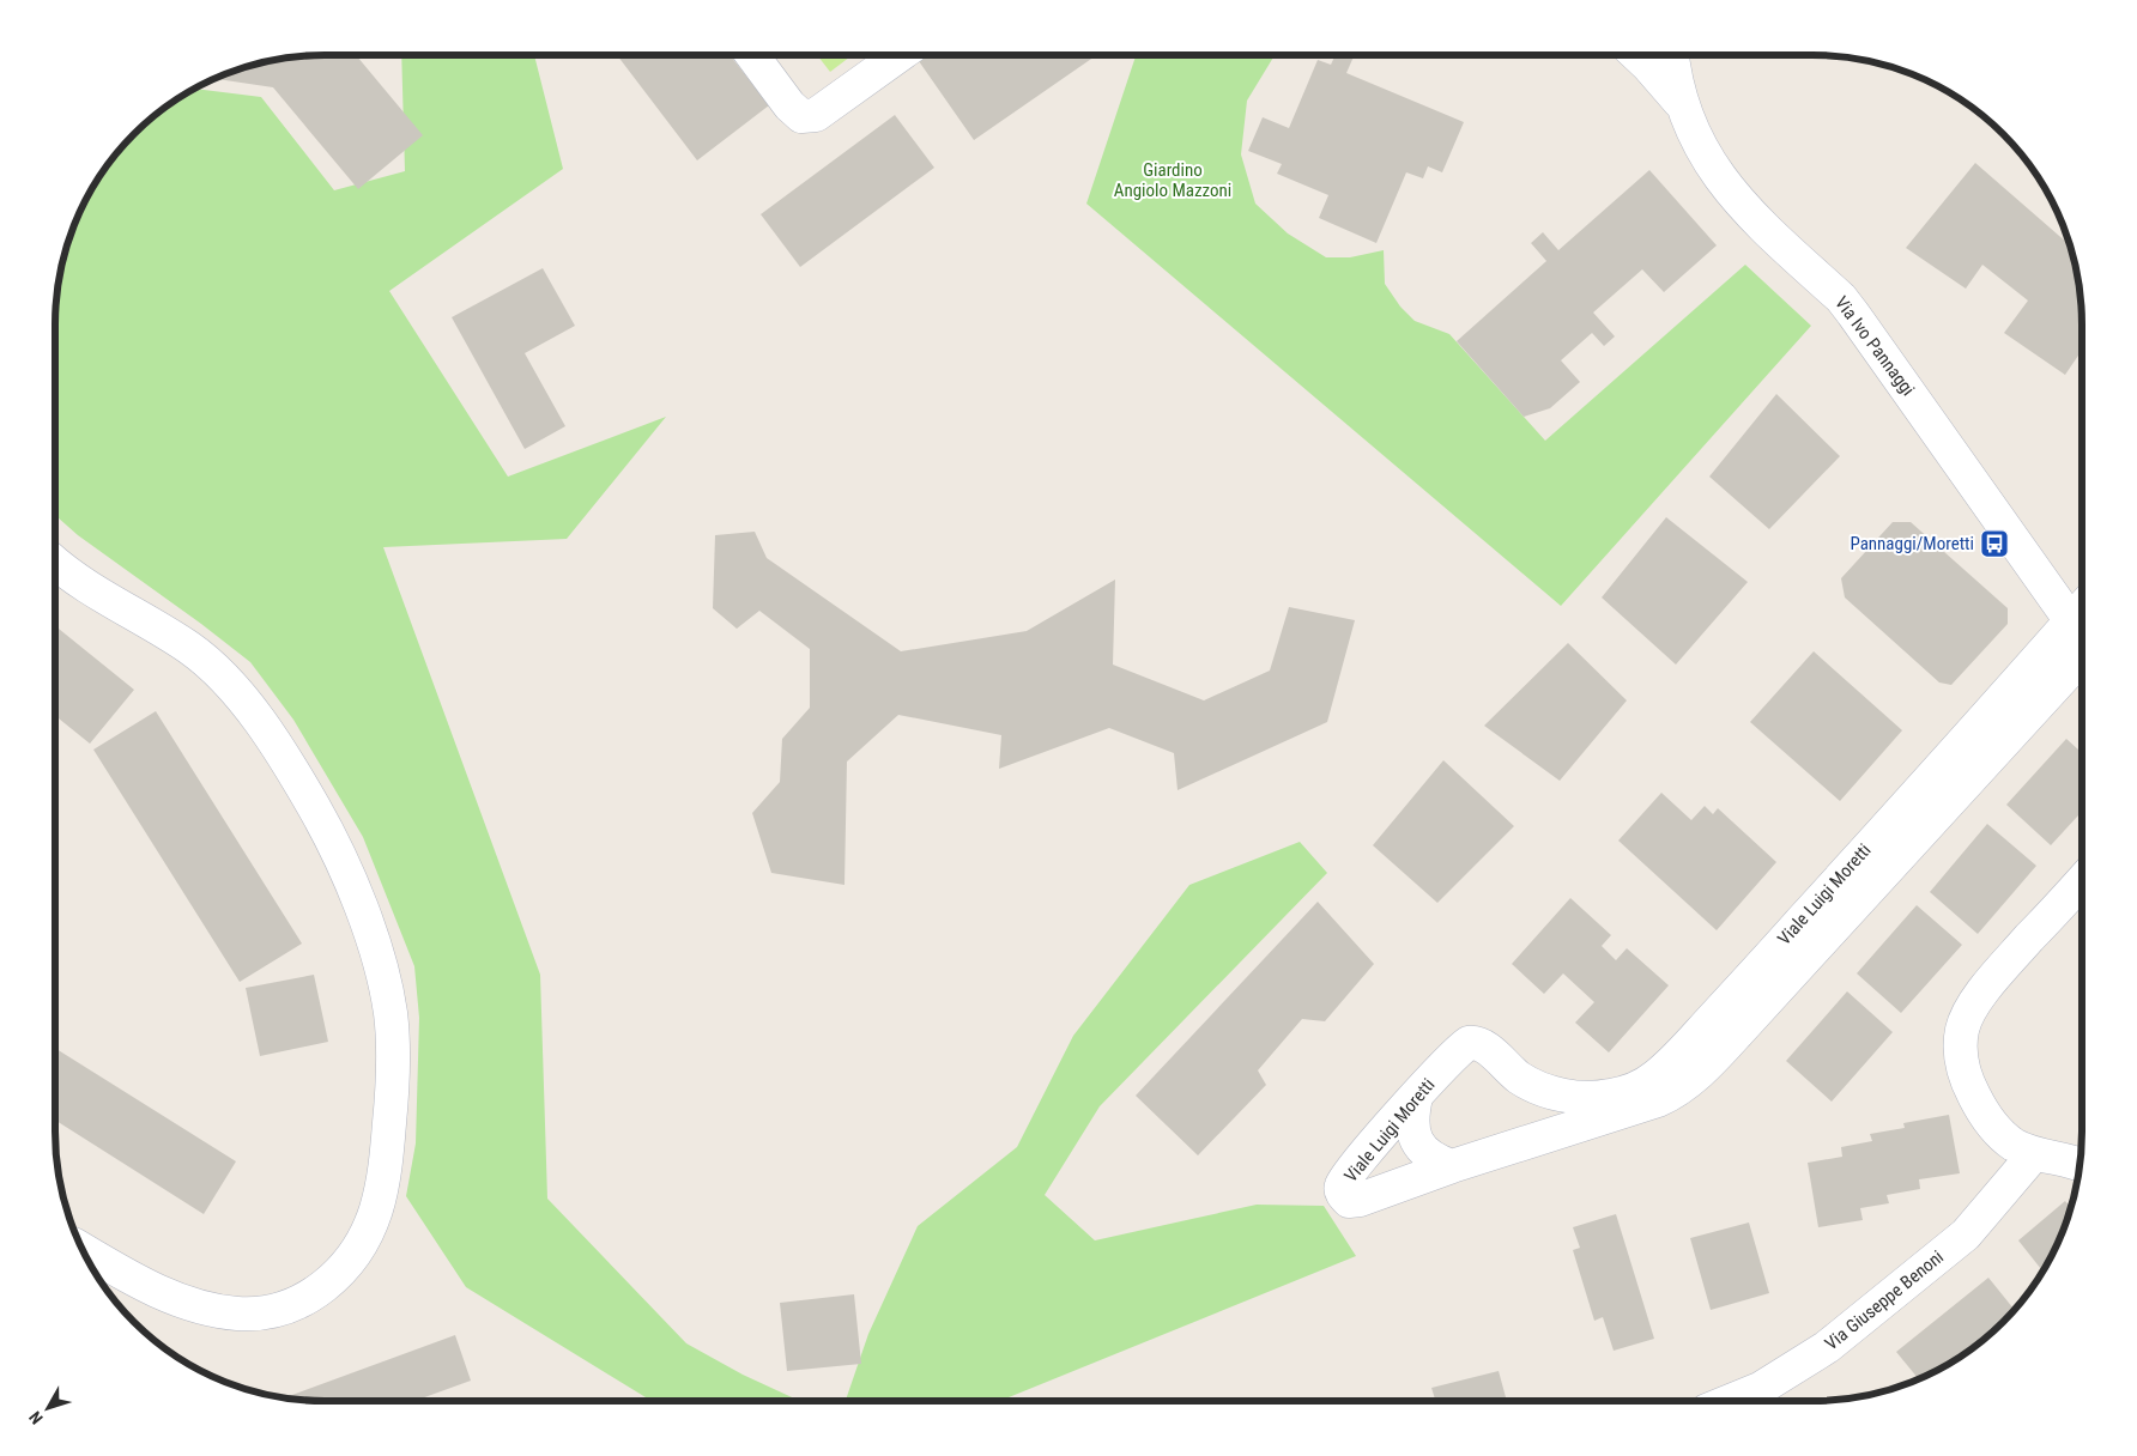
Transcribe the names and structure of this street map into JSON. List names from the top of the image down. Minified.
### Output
{"streets":{"street":["Via Ivo Pannaggi","Viale Luigi Moretti","Via Giuseppe Benoni"]},"crossings":[["Via Ivo Pannaggi","Viale Luigi Moretti"]],"parks":["Giardino Angiolo Mazzoni"],"places":{"bus stop":["Pannaggi/Moretti"]},"north":"bottom left"}
